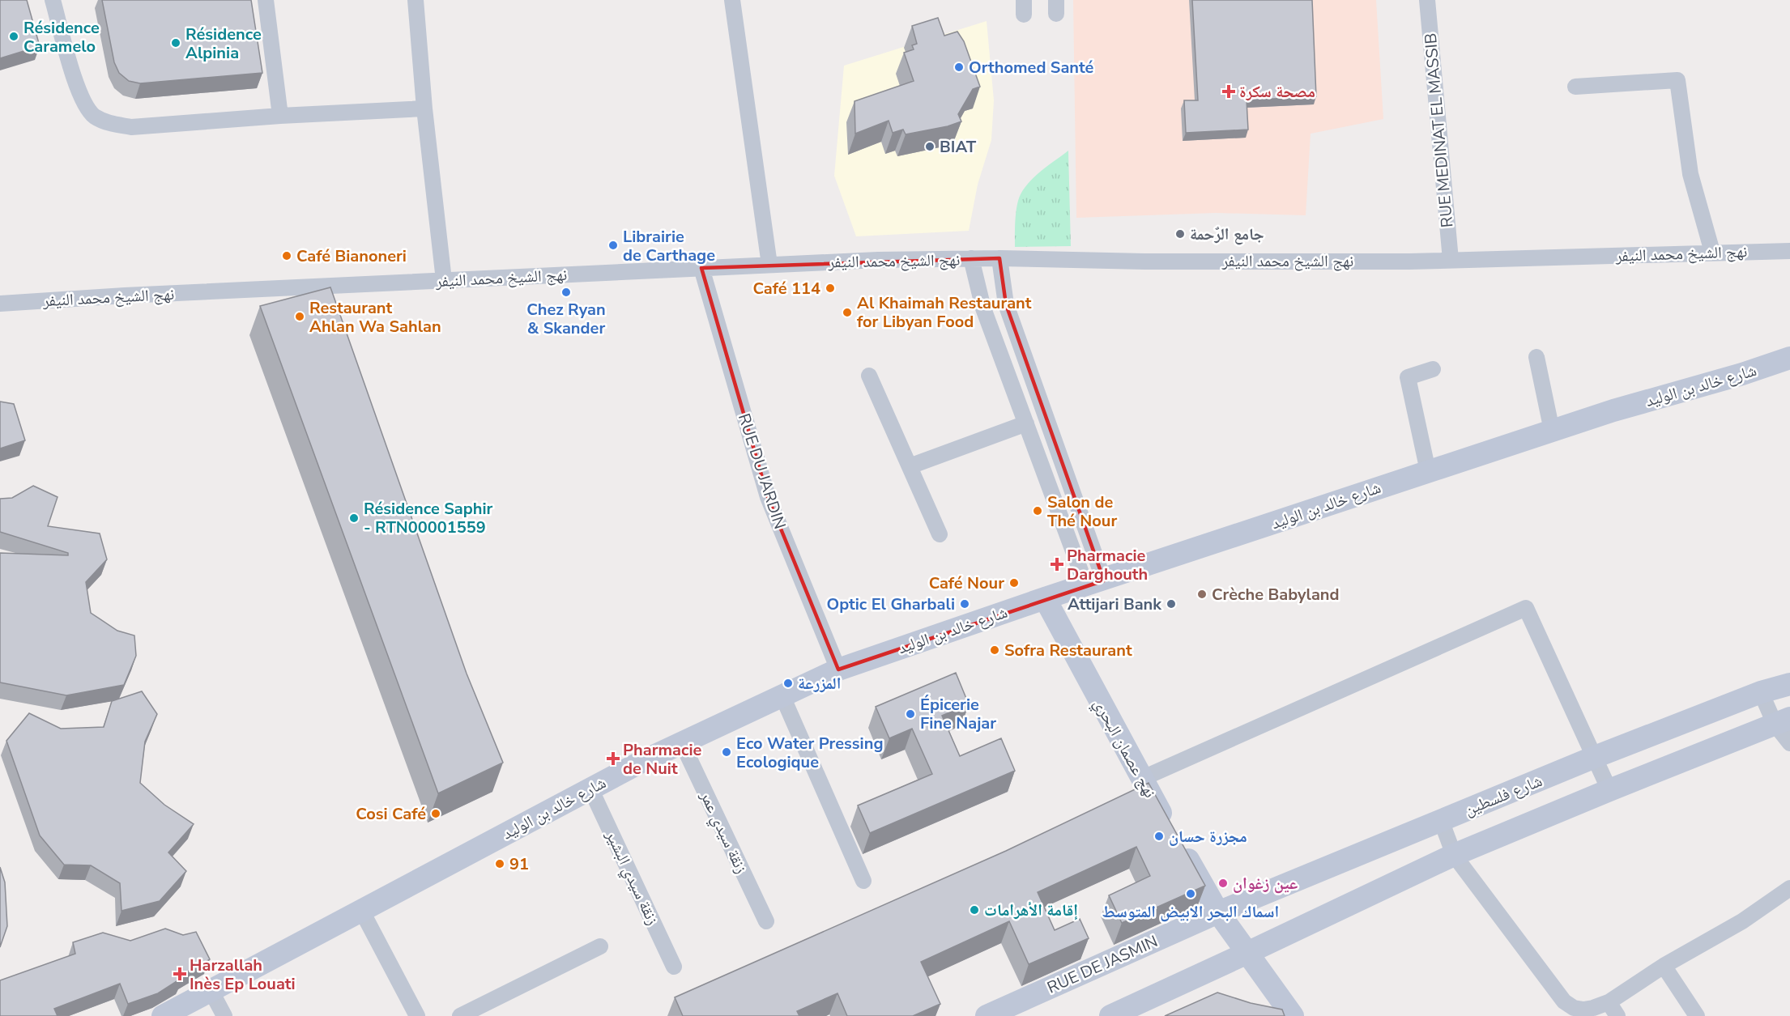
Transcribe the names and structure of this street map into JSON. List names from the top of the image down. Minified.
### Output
{"streets":{"street":["RUE MEDINAT EL MASSIB","نهج الشيخ محمد النيفر","شارع خالد بن الوليد","RUE DU JARDIN","نهج عصمان البحري","شارع فلسطين","زنقة سيدي عمر","زنقة سيدي البشير","RUE DE JASMIN"]},"crossings":[["RUE MEDINAT EL MASSIB","نهج الشيخ محمد النيفر"],["نهج الشيخ محمد النيفر","RUE DU JARDIN"],["شارع خالد بن الوليد","RUE DU JARDIN"],["شارع خالد بن الوليد","نهج عصمان البحري"],["شارع خالد بن الوليد","زنقة سيدي عمر"],["شارع خالد بن الوليد","زنقة سيدي البشير"],["نهج عصمان البحري","شارع فلسطين"],["نهج عصمان البحري","RUE DE JASMIN"],["شارع فلسطين","RUE DE JASMIN"]],"places":{"other":["Résidence Caramelo","Résidence Alpinia","Orthomed Santé","BIAT","جامع الرٌحمة","Librairie de Carthage","Café Bianoneri","Café 114","Chez Ryan & Skander","Al Khaimah Restaurant for Libyan Food","Restaurant Ahlan Wa Sahlan","Salon de Thé Nour","Résidence Saphir - RTN00001559","Café Nour","Crèche Babyland","Optic El Gharbali","Attijari Bank","Sofra Restaurant","المزرعة","Épicerie Fine Najar","Eco Water Pressing Ecologique","Cosi Café","مجزرة حسان","91","عين زغوان","اسماك البحر الابيض المتوسط","إقامة الأهرامات"],"health":["مصحة سكرة","Pharmacie Darghouth","Pharmacie de Nuit","Harzallah Inès Ep Louati"]}}
